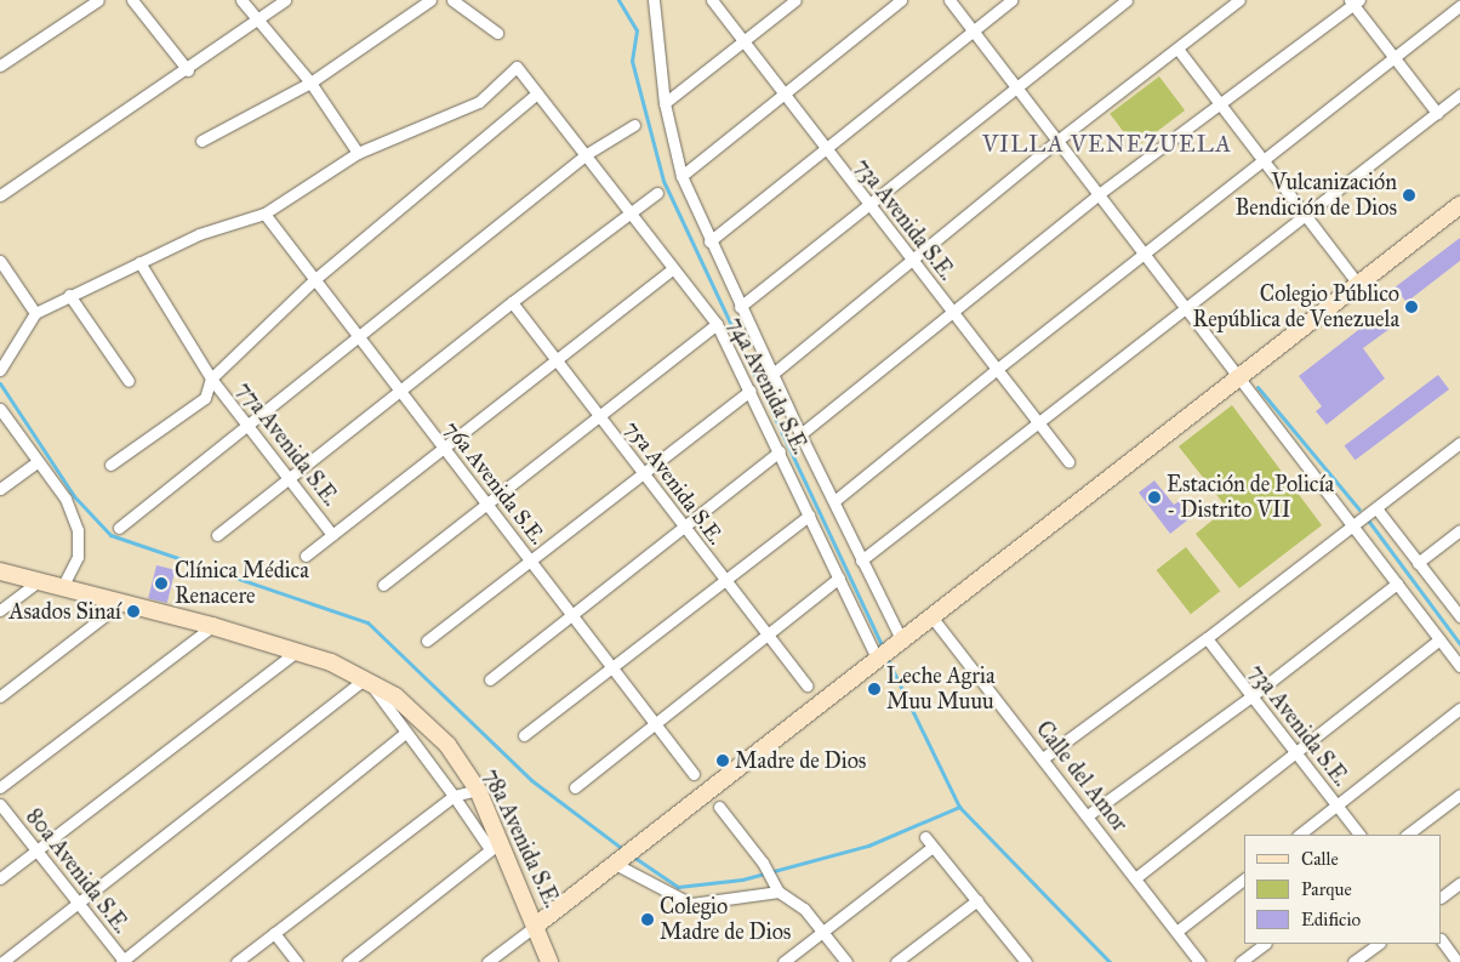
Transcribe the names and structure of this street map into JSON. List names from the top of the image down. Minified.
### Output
{"streets":{"street":["73a Avenida S.E.","74a Avenida S.E.","77a Avenida S.E.","76a Avenida S.E.","75a Avenida S.E.","Calle del Amor","78a Avenida S.E.","80a Avenida S.E."]},"districts":["VILLA VENEZUELA"],"places":["Vulcanización Bendición de Dios","Colegio Público República de Venezuela","Estación de Policía - Distrito VII","Clínica Médica Renacere","Asados Sinaí","Leche Agria Muu Muuu","Madre de Dios","Colegio Madre de Dios"],"legend":["Calle","Parque","Edificio"]}
